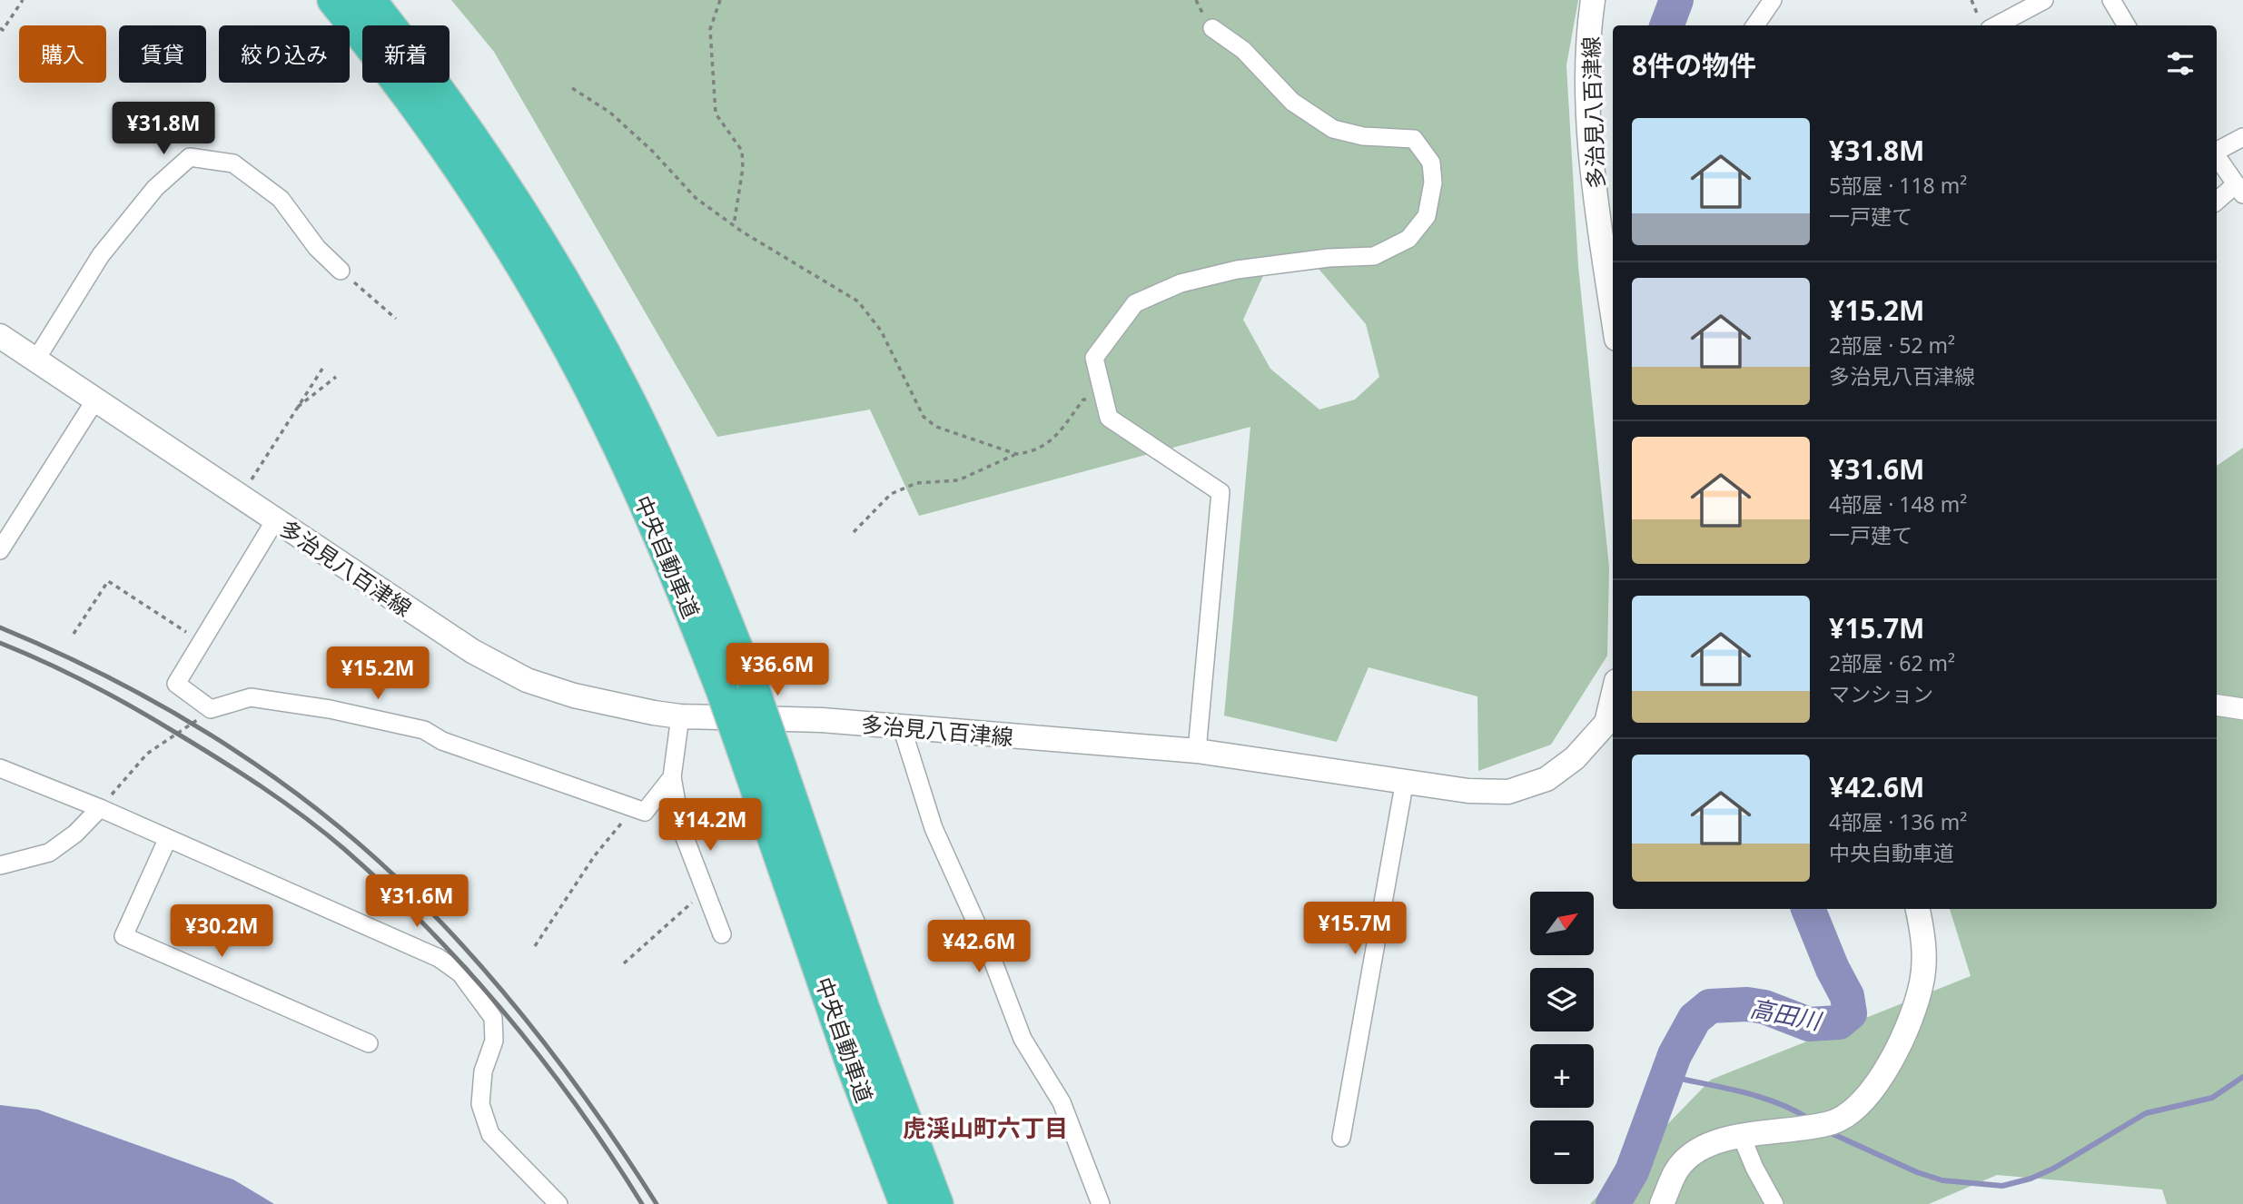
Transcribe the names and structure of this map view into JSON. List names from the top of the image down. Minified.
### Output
{"streets":{"highway":["中央自動車道"],"main road":["多治見八百津線"]},"districts":["虎渓山町六丁目"],"water":["高田川"],"north":"top right","page":{"chip":["購入","賃貸","絞り込み","新着"],"heading":"8件の物件","price":["¥31.8M","¥36.6M","¥15.2M","¥14.2M","¥31.6M","¥15.7M","¥30.2M","¥42.6M"],"list":[{"name":"¥31.8M","note":"5部屋 · 118 m² · 一戸建て"},{"name":"¥15.2M","note":"2部屋 · 52 m² · 多治見八百津線"},{"name":"¥31.6M","note":"4部屋 · 148 m² · 一戸建て"},{"name":"¥15.7M","note":"2部屋 · 62 m² · マンション"},{"name":"¥42.6M","note":"4部屋 · 136 m² · 中央自動車道"}],"map_buttons":["+","−"]}}
